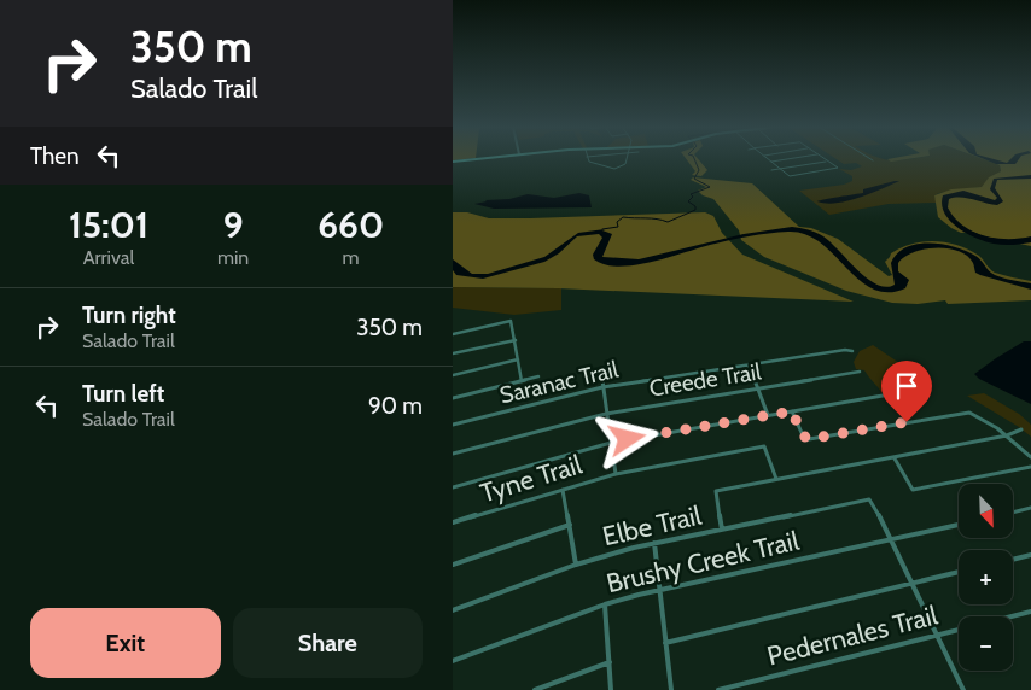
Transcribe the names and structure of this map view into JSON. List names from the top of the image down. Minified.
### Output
{"streets":{"street":["Creede Trail","Saranac Trail","Tyne Trail","Elbe Trail","Brushy Creek Trail","Pedernales Trail"]},"crossings":[["Elbe Trail","Brushy Creek Trail"]],"north":"bottom right","page":{"turn":["350 m","Salado Trail"],"then":"Then","eta":["15:01","Arrival","9","min","660","m"],"list":[{"name":"Turn right","note":"Salado Trail","value":"350 m"},{"name":"Turn left","note":"Salado Trail","value":"90 m"}],"map_buttons":["+","−"],"buttons":["Exit","Share"]}}
